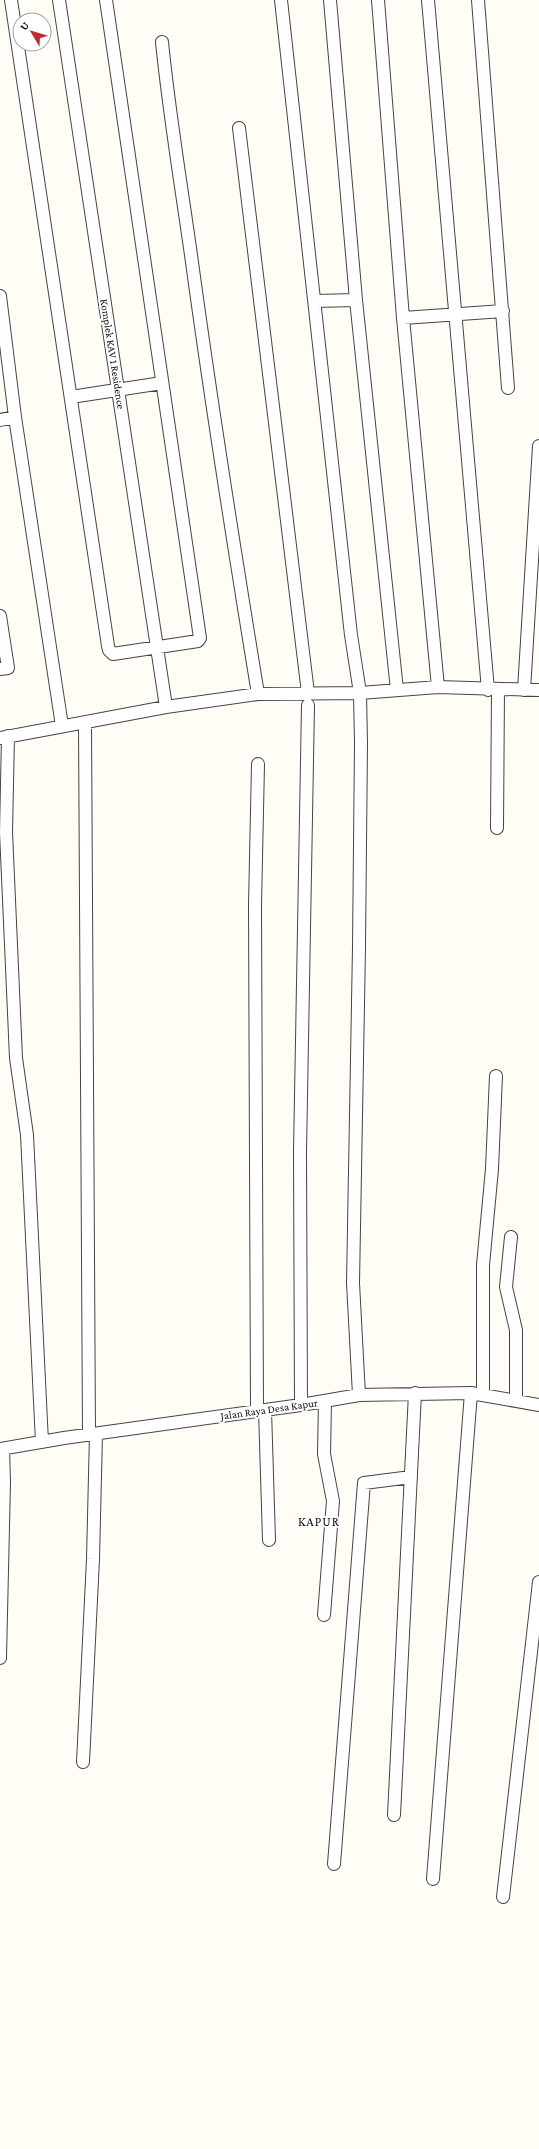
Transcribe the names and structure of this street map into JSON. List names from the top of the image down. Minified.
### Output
{"streets":{"street":["Komplek KAV 1 Residence","Jalan Raya Desa Kapur"]},"districts":["KAPUR"],"north":"top left"}
